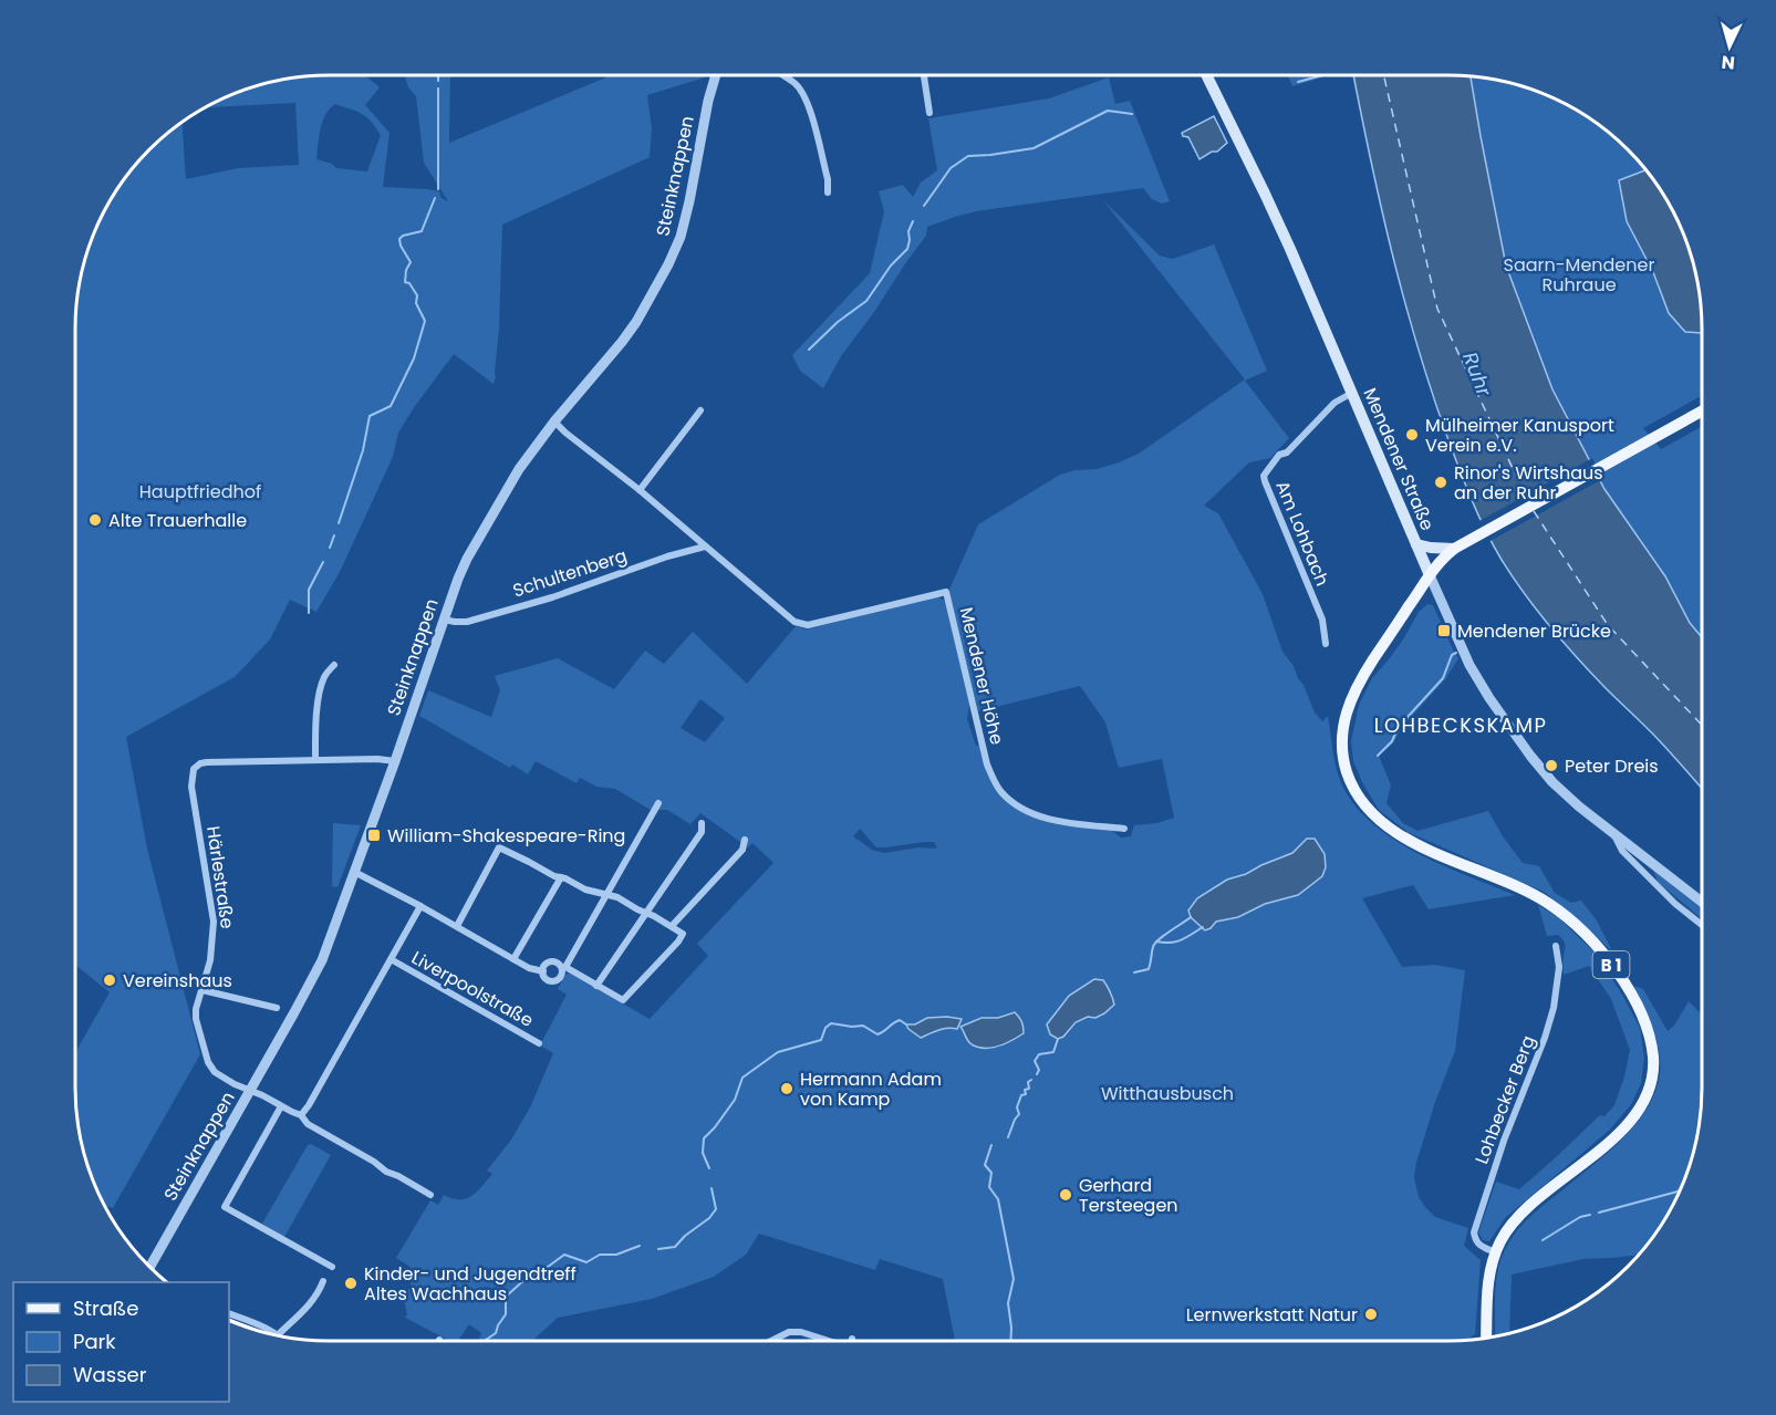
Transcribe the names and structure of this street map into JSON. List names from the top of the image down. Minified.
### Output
{"streets":{"main road":["Mendener Straße","B 1"],"street":["Steinknappen","Am Lohbach","Schultenberg","Mendener Höhe","Härlestraße","Liverpoolstraße","Lohbecker Berg"]},"crossings":[["Steinknappen","Schultenberg"],["Steinknappen","Mendener Höhe"],["Steinknappen","Härlestraße"],["Mendener Straße","Am Lohbach"],["Mendener Straße","B 1"],["Schultenberg","Mendener Höhe"],["B 1","Lohbecker Berg"]],"districts":["LOHBECKSKAMP"],"water":["Ruhr"],"parks":["Saarn-Mendener Ruhraue","Hauptfriedhof","Witthausbusch"],"places":{"other":["Mülheimer Kanusport Verein e.V.","Rinor's Wirtshaus an der Ruhr","Alte Trauerhalle","Peter Dreis","Vereinshaus","Hermann Adam von Kamp","Gerhard Tersteegen","Kinder- und Jugendtreff Altes Wachhaus","Lernwerkstatt Natur"],"transit":["Mendener Brücke","William-Shakespeare-Ring"]},"legend":["Straße","Park","Wasser"],"north":"bottom"}
